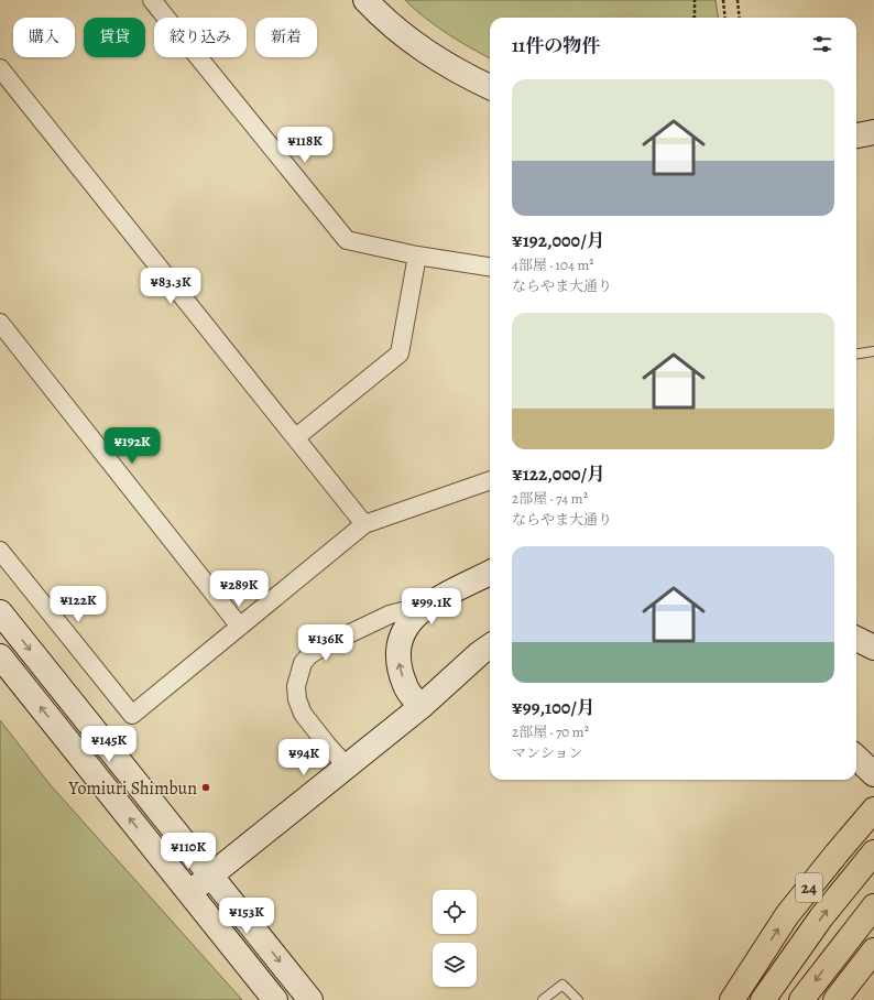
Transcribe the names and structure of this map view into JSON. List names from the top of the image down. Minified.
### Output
{"streets":{"highway":["24"]},"places":["Yomiuri Shimbun"],"page":{"chip":["購入","賃貸","絞り込み","新着"],"heading":"11件の物件","list":[{"name":"¥192,000/月","note":"4部屋 · 104 m² · ならやま大通り"},{"name":"¥122,000/月","note":"2部屋 · 74 m² · ならやま大通り"},{"name":"¥99,100/月","note":"2部屋 · 70 m² · マンション"}],"price":["¥118K","¥83.3K","¥192K","¥289K","¥122K","¥99.1K","¥136K","¥145K","¥94K","¥110K","¥153K"]}}
